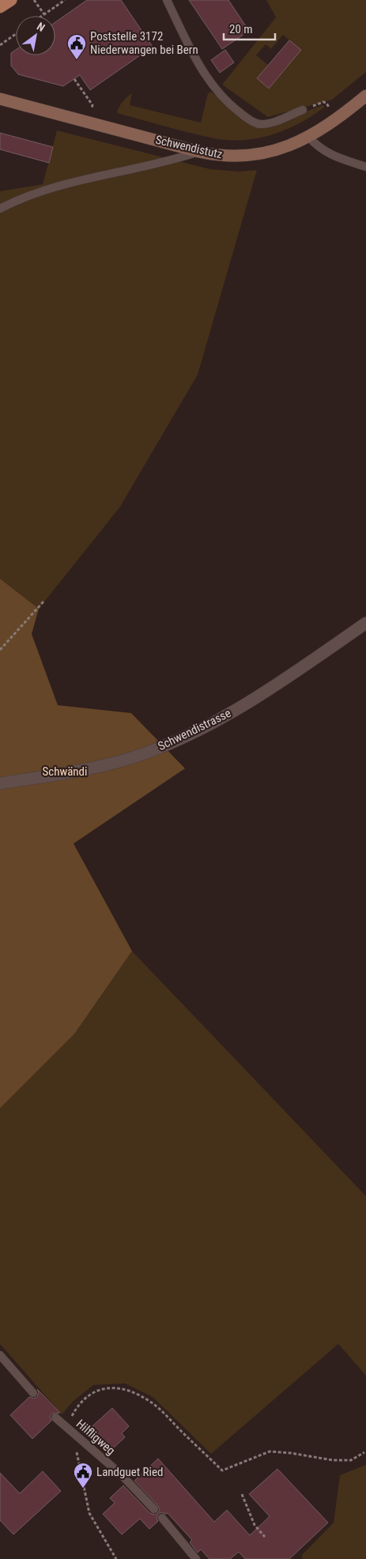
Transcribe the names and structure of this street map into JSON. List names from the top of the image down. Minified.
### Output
{"streets":{"main road":["Schwendistutz"],"street":["Schwendistrasse"],"lane":["Hilfligweg"]},"parks":["Schwändi"],"places":{"public building":["Poststelle 3172 Niederwangen bei Bern","Landguet Ried"]},"scale_bar":"20 m","north":"top right"}
